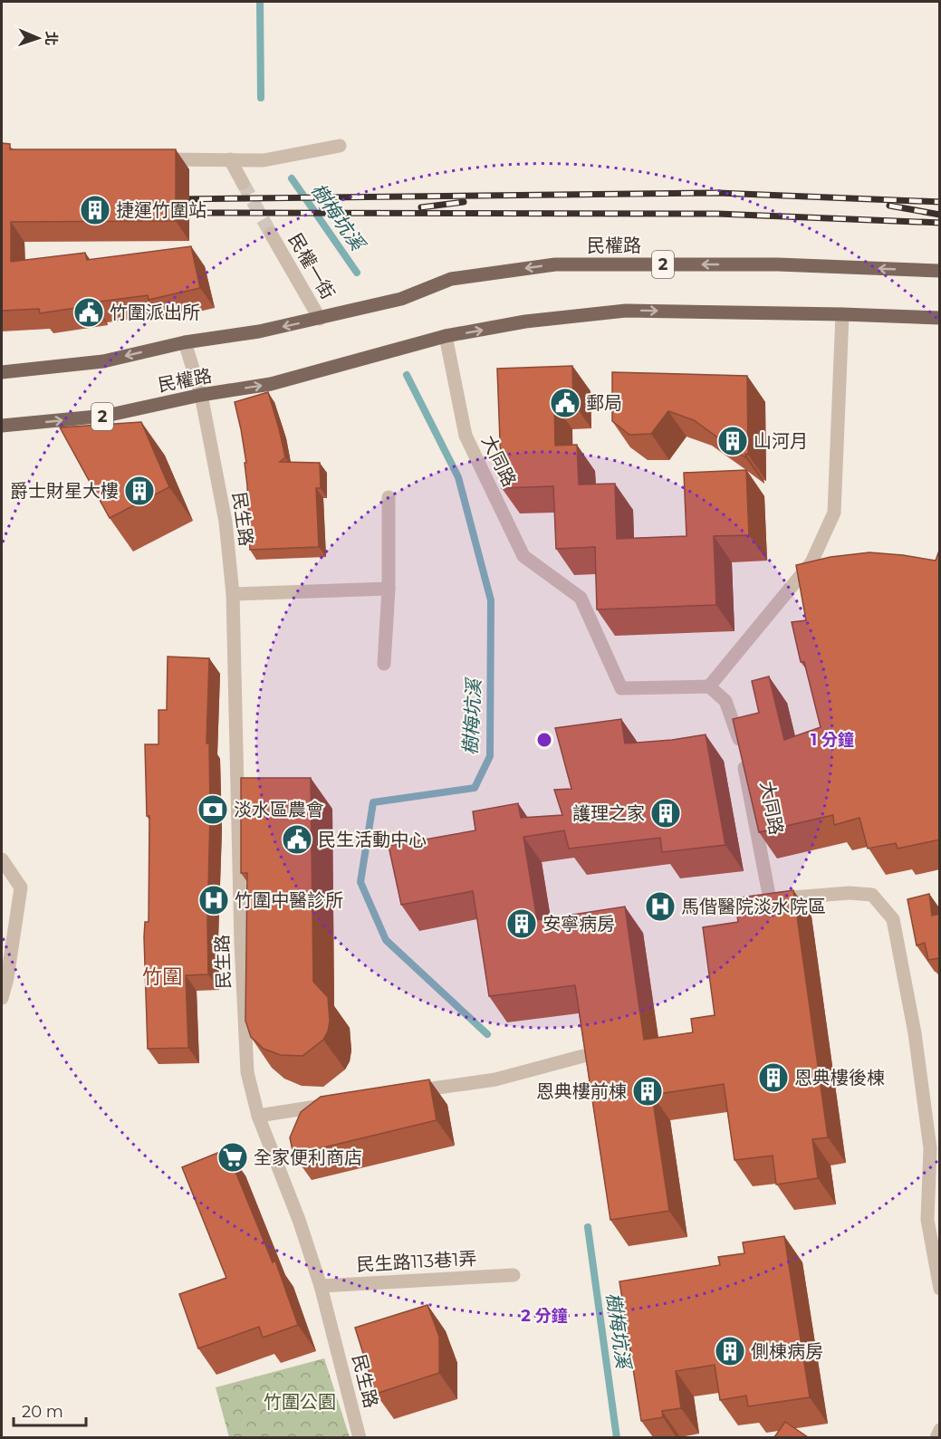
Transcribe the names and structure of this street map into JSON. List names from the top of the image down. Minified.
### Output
{"streets":{"main road":["民權路","2"],"street":["民權一街","大同路","民生路","民生路113巷1弄"]},"crossings":[["民權路","2"],["民權路","民權一街"],["民權路","大同路"],["民權路","民生路"],["2","大同路"],["民生路","民生路113巷1弄"]],"districts":["竹圍"],"water":["樹梅坑溪"],"parks":["竹圍公園"],"places":{"building":["捷運竹圍站","山河月","爵士財星大樓","護理之家","安寧病房","恩典樓後棟","恩典樓前棟","側棟病房"],"public building":["竹圍派出所","郵局","民生活動中心"],"bank":["淡水區農會"],"hospital":["竹圍中醫診所","馬偕醫院淡水院區"],"supermarket":["全家便利商店"]},"scale_bar":"20 m","north":"right","rings":["1 分鐘","2 分鐘"]}
